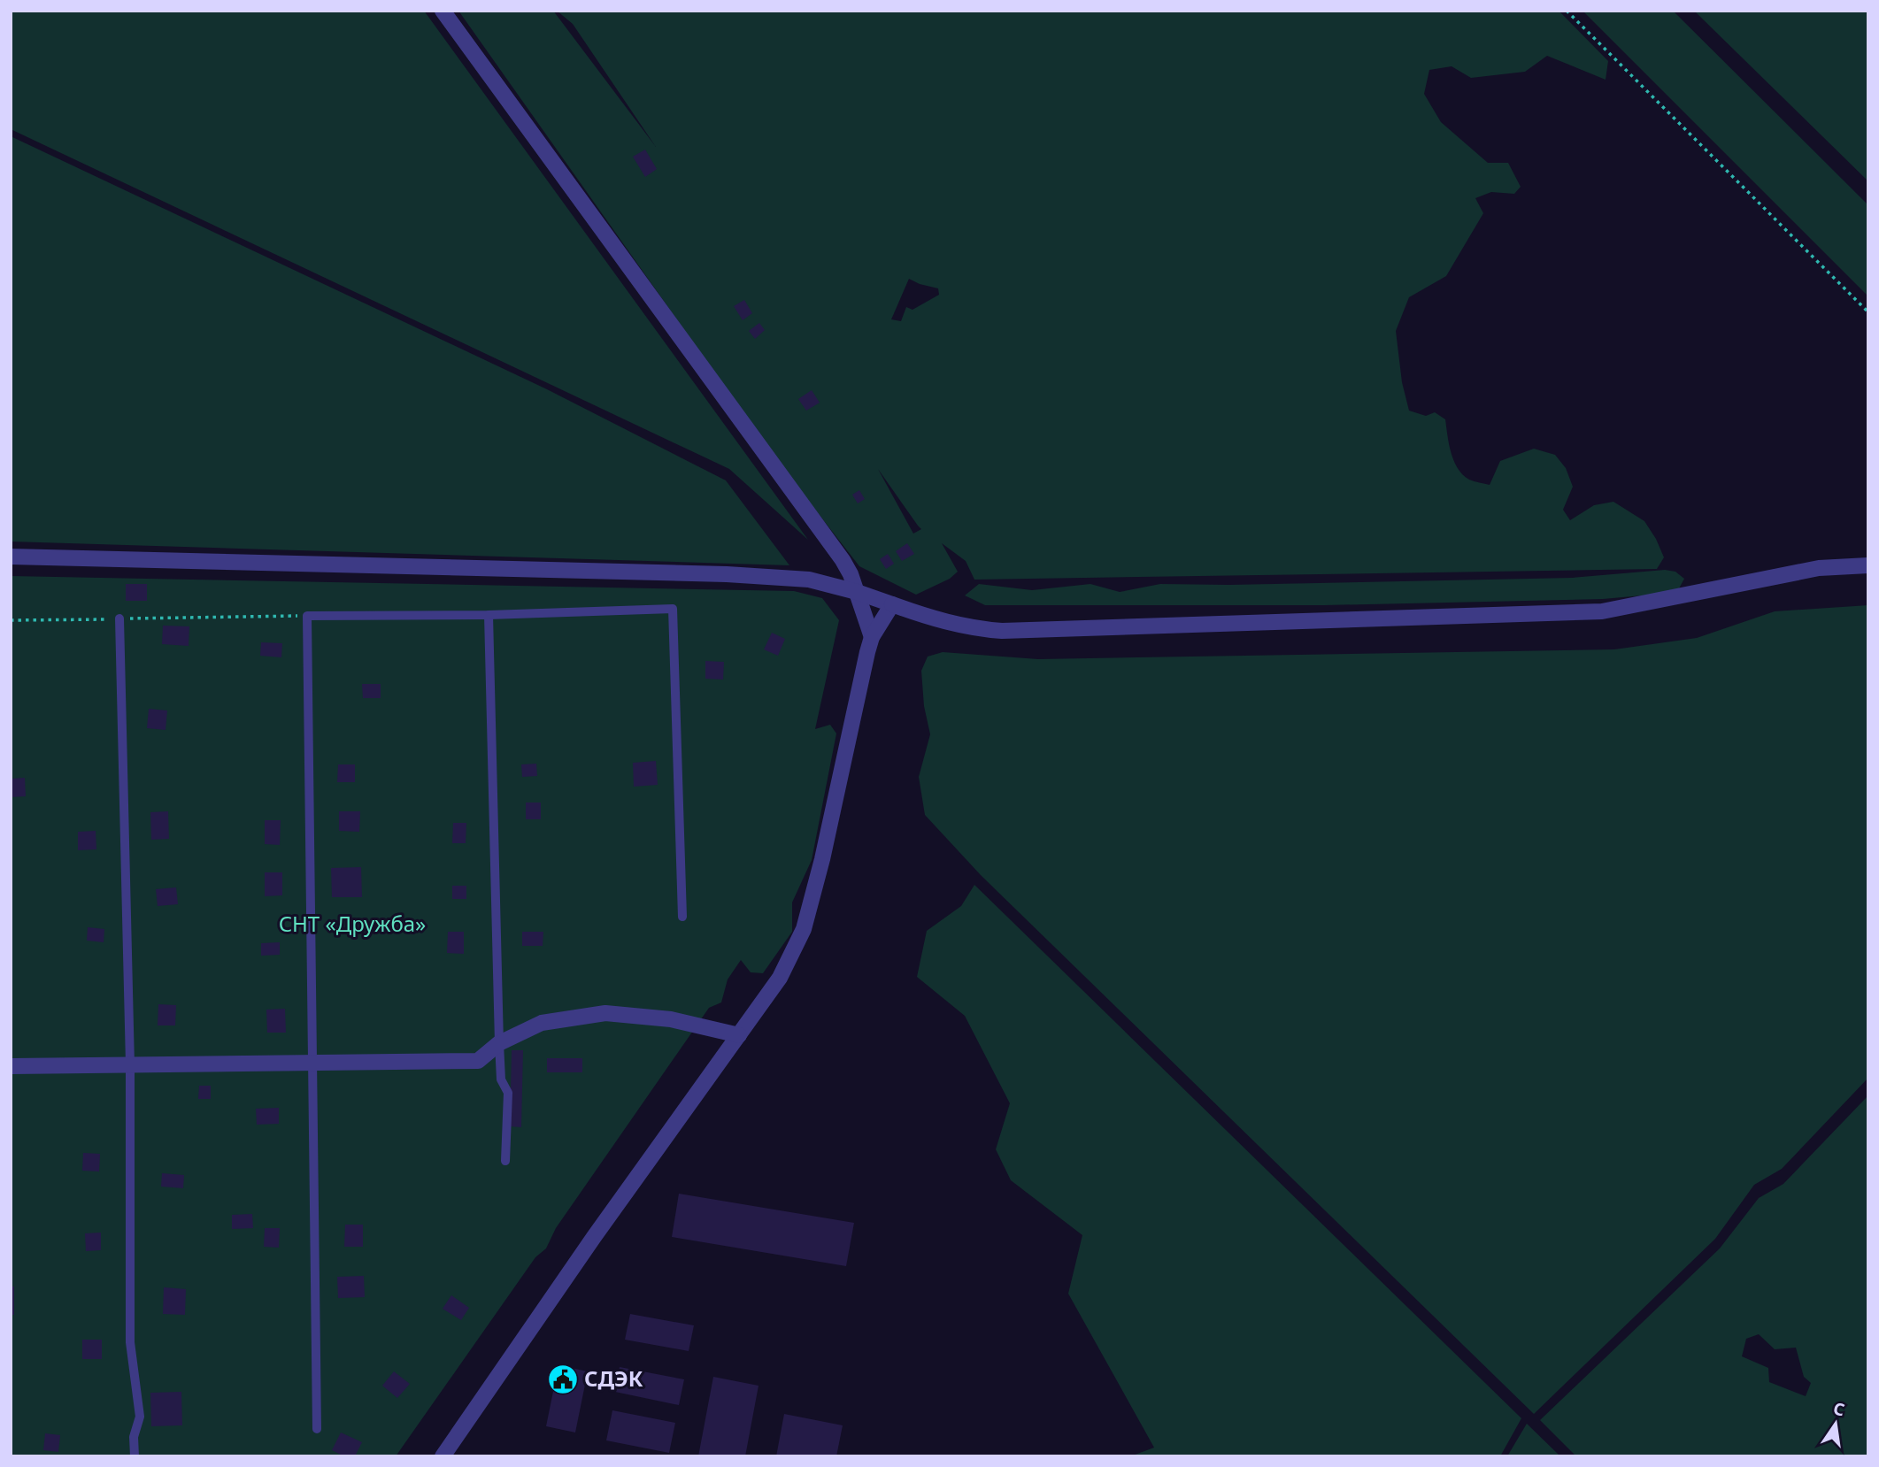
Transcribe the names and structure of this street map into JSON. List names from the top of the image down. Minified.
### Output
{"parks":["СНТ «Дружба»"],"places":{"public building":["СДЭК"]},"north":"top"}
